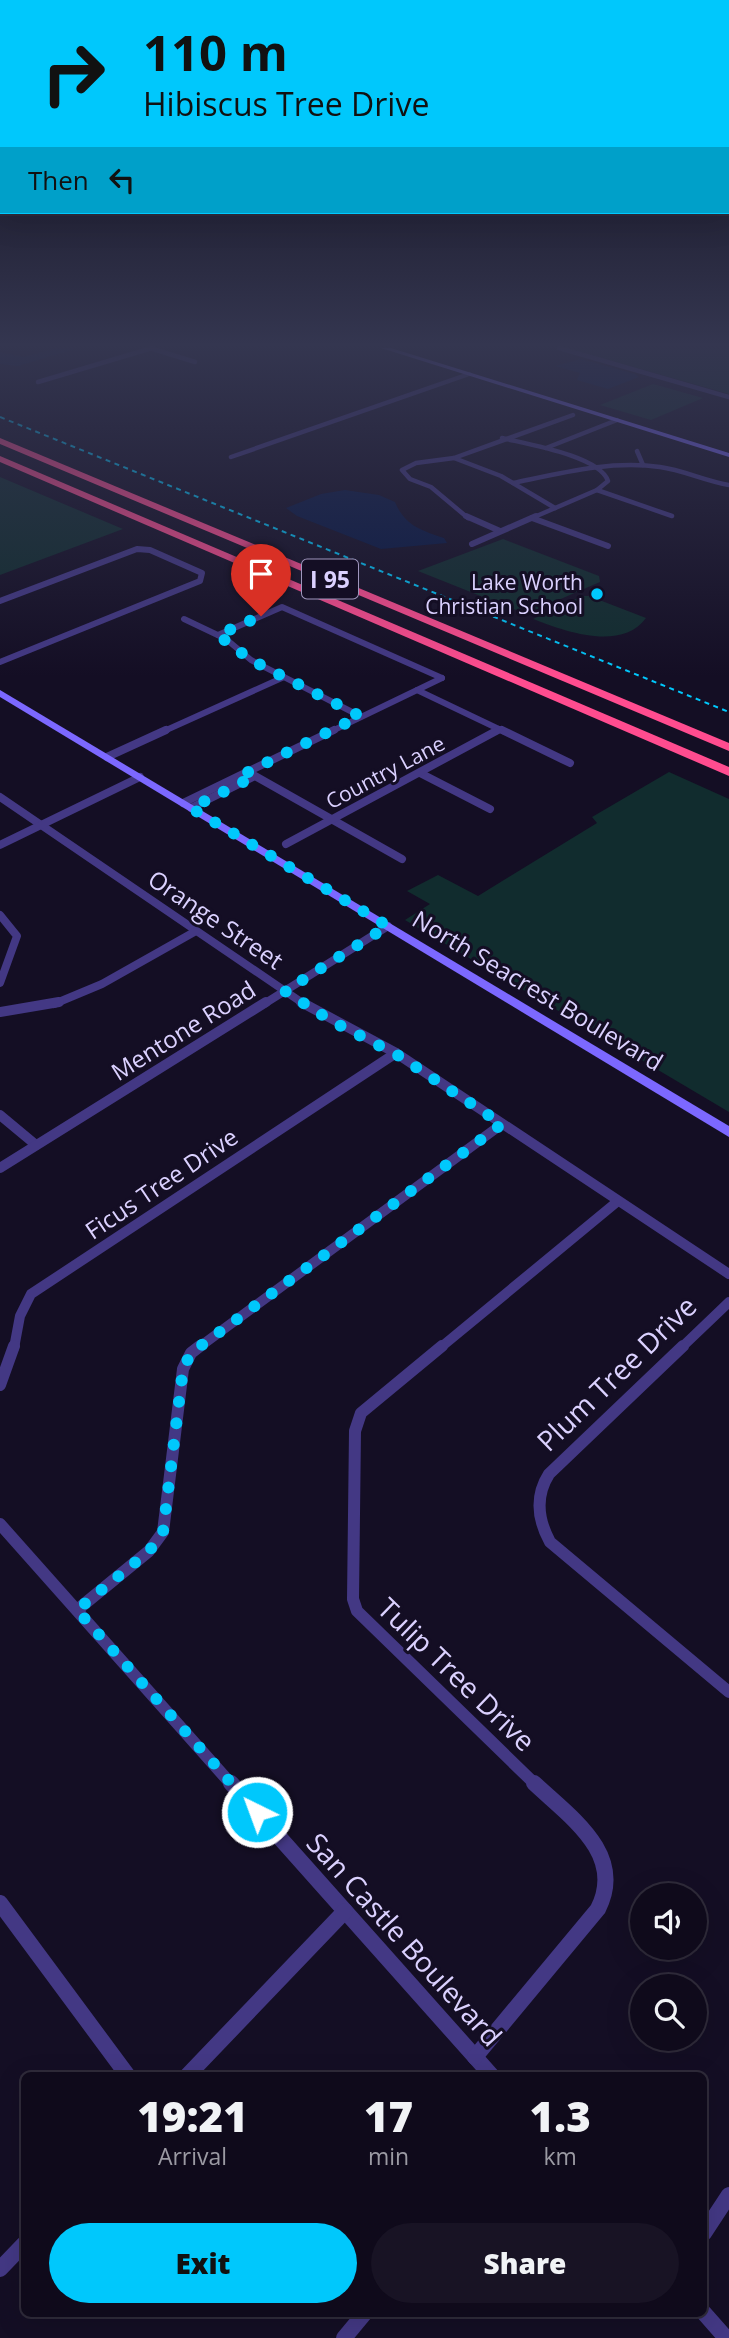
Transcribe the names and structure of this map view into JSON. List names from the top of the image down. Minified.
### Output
{"streets":{"highway":["I 95"],"street":["Country Lane","Orange Street","North Seacrest Boulevard","Mentone Road","Ficus Tree Drive","Plum Tree Drive","Tulip Tree Drive","San Castle Boulevard"]},"crossings":[["Orange Street","Mentone Road"],["Orange Street","Ficus Tree Drive"],["Orange Street","Tulip Tree Drive"],["North Seacrest Boulevard","Mentone Road"],["Tulip Tree Drive","San Castle Boulevard"]],"places":["Lake Worth Christian School"],"page":{"turn":["110 m","Hibiscus Tree Drive"],"then":"Then","eta":["19:21","Arrival","17","min","1.3","km"],"buttons":["Exit","Share"]}}
